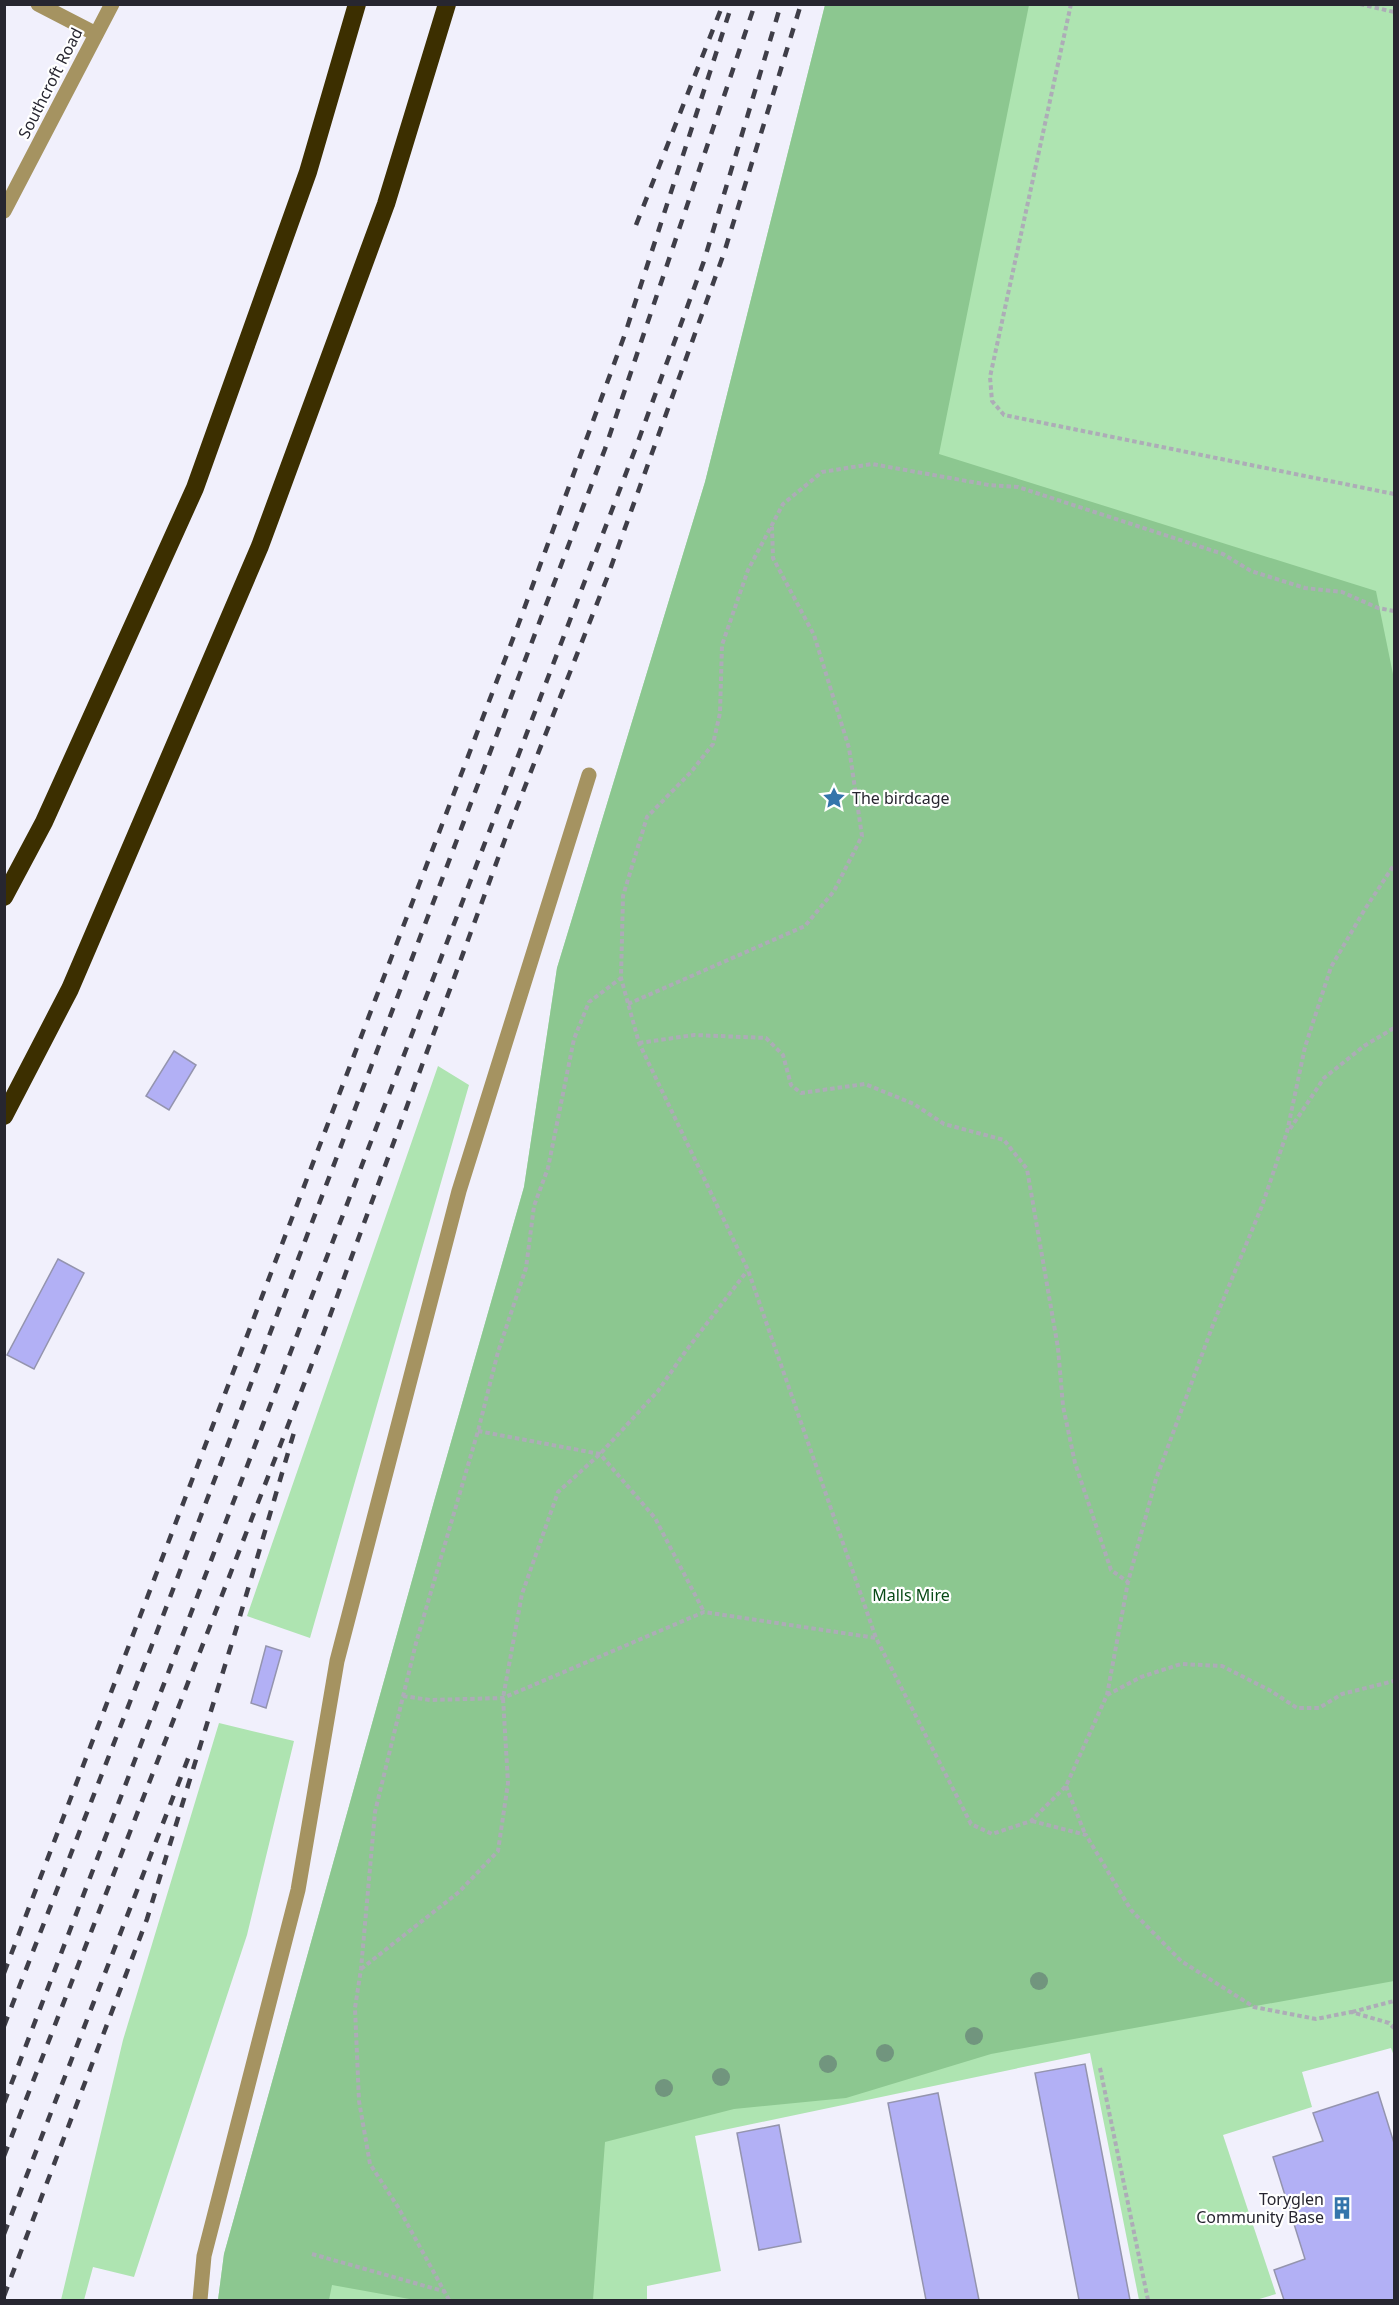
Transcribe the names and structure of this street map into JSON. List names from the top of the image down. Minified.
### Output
{"streets":{"street":["Southcroft Road"]},"parks":["Malls Mire"],"places":{"place":["The birdcage"],"building":["Toryglen Community Base"]}}
